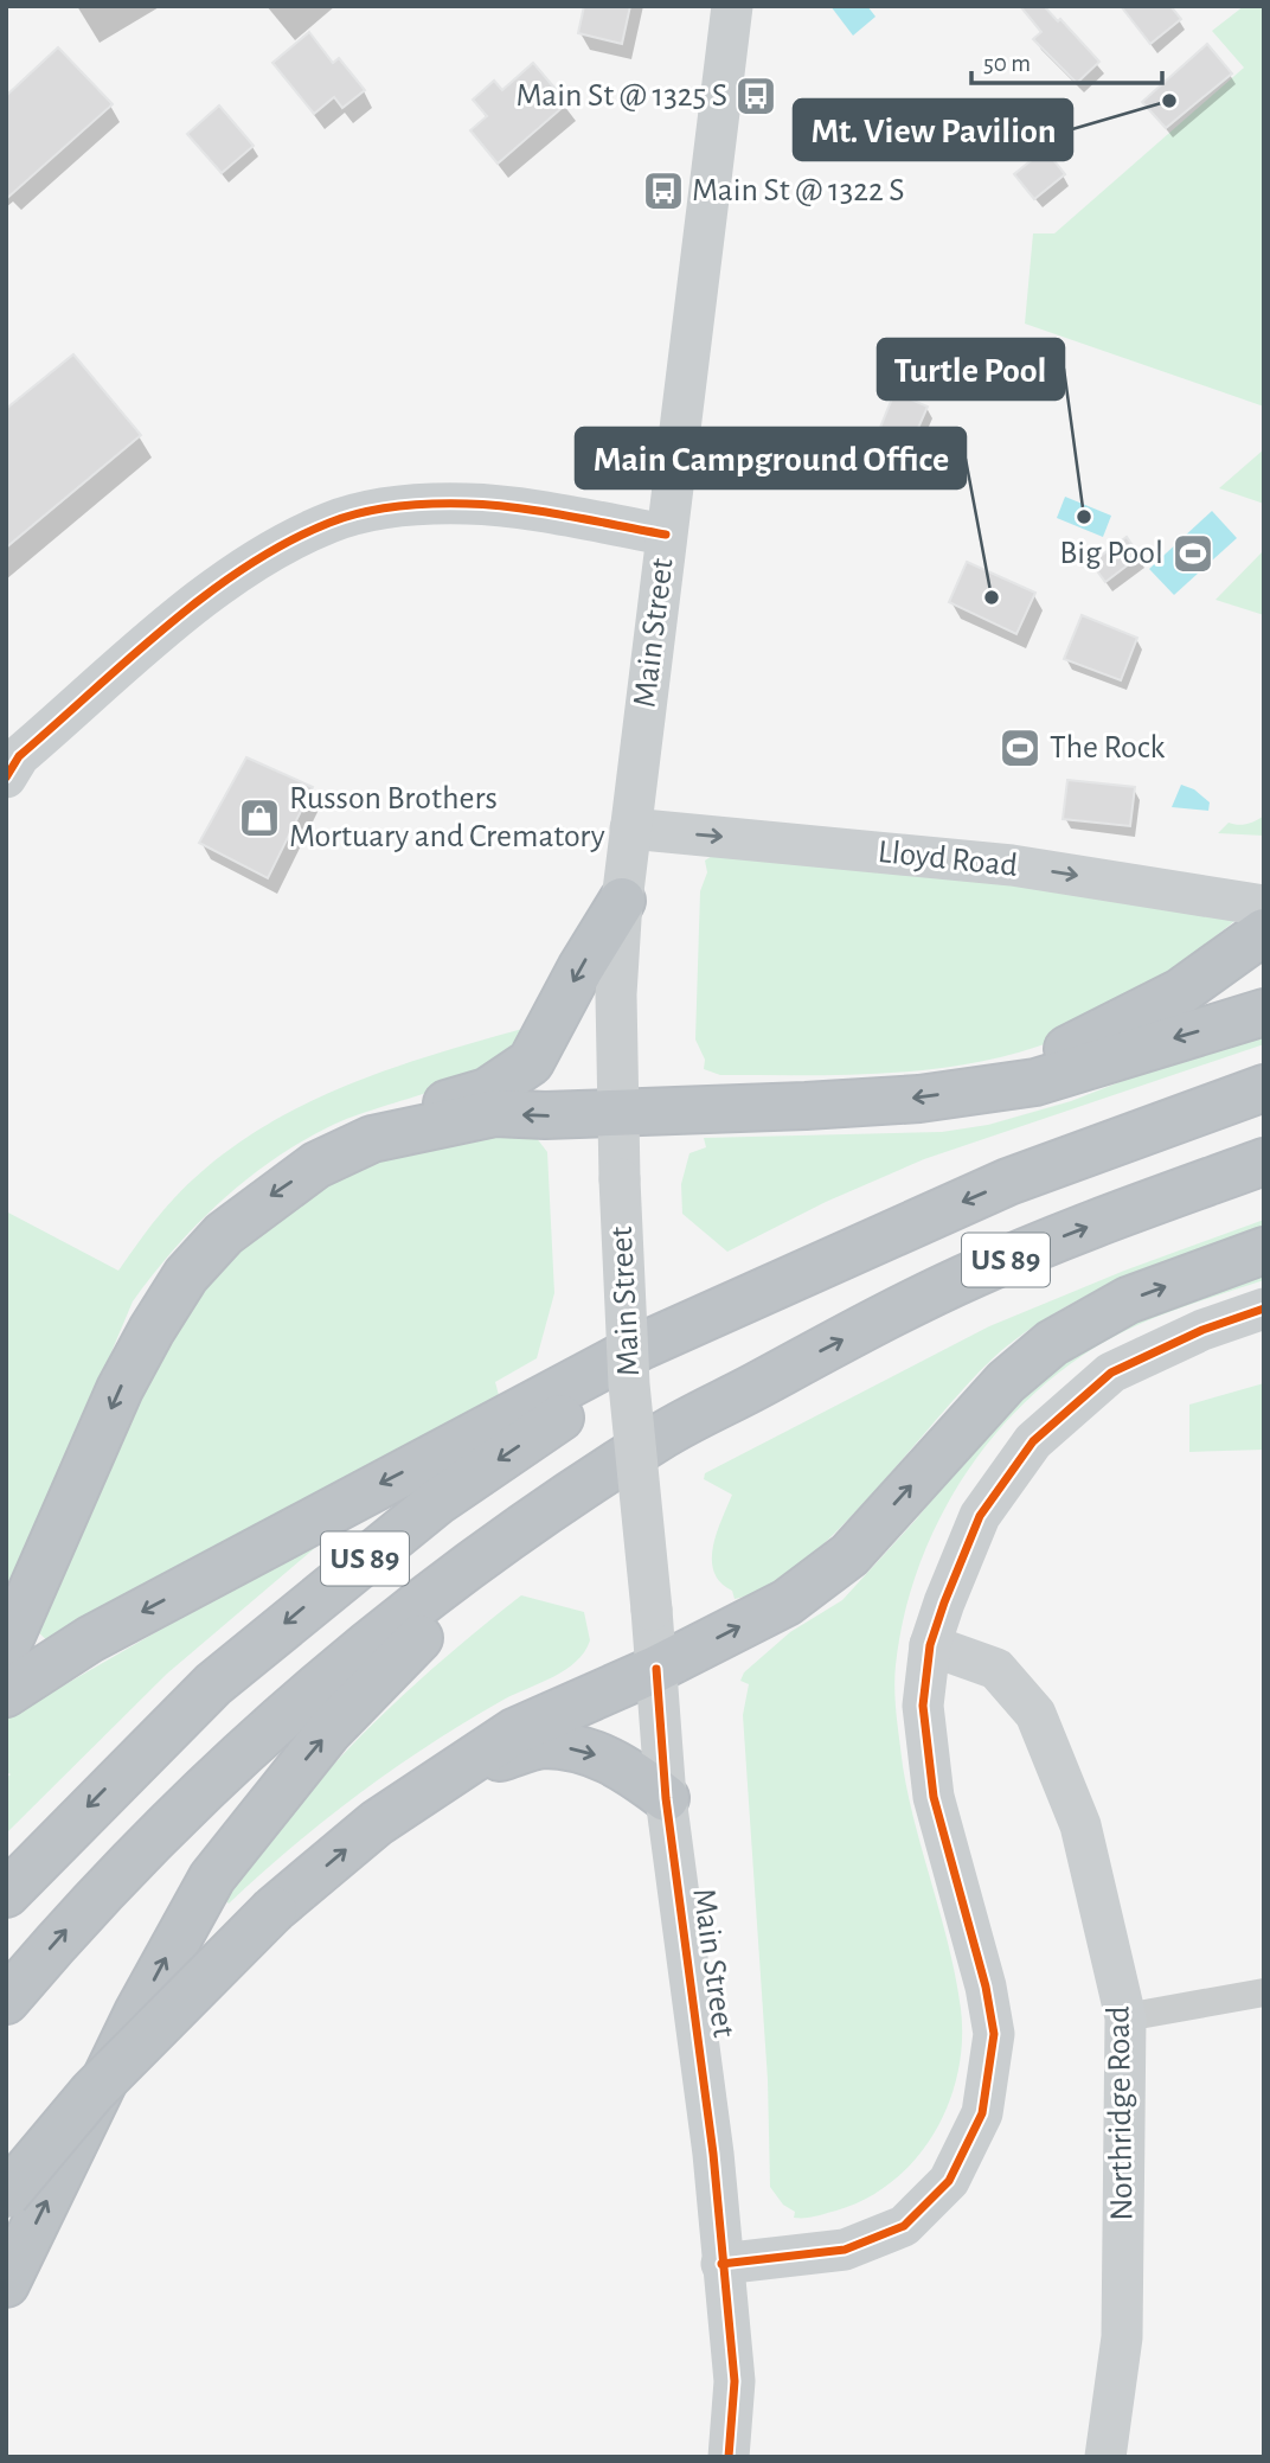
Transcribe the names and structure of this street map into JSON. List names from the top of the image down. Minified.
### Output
{"streets":{"highway":["US 89"],"street":["Main Street","Lloyd Road","Northridge Road"]},"crossings":[["Main Street","Lloyd Road"]],"one_way":["Lloyd Road"],"places":{"bus stop":["Main St @ 1325 S","Main St @ 1322 S"],"other":["Mt. View Pavilion","Turtle Pool","Main Campground Office"],"sports":["Big Pool","The Rock"],"shop":["Russon Brothers Mortuary and Crematory"]},"scale_bar":"50 m"}
